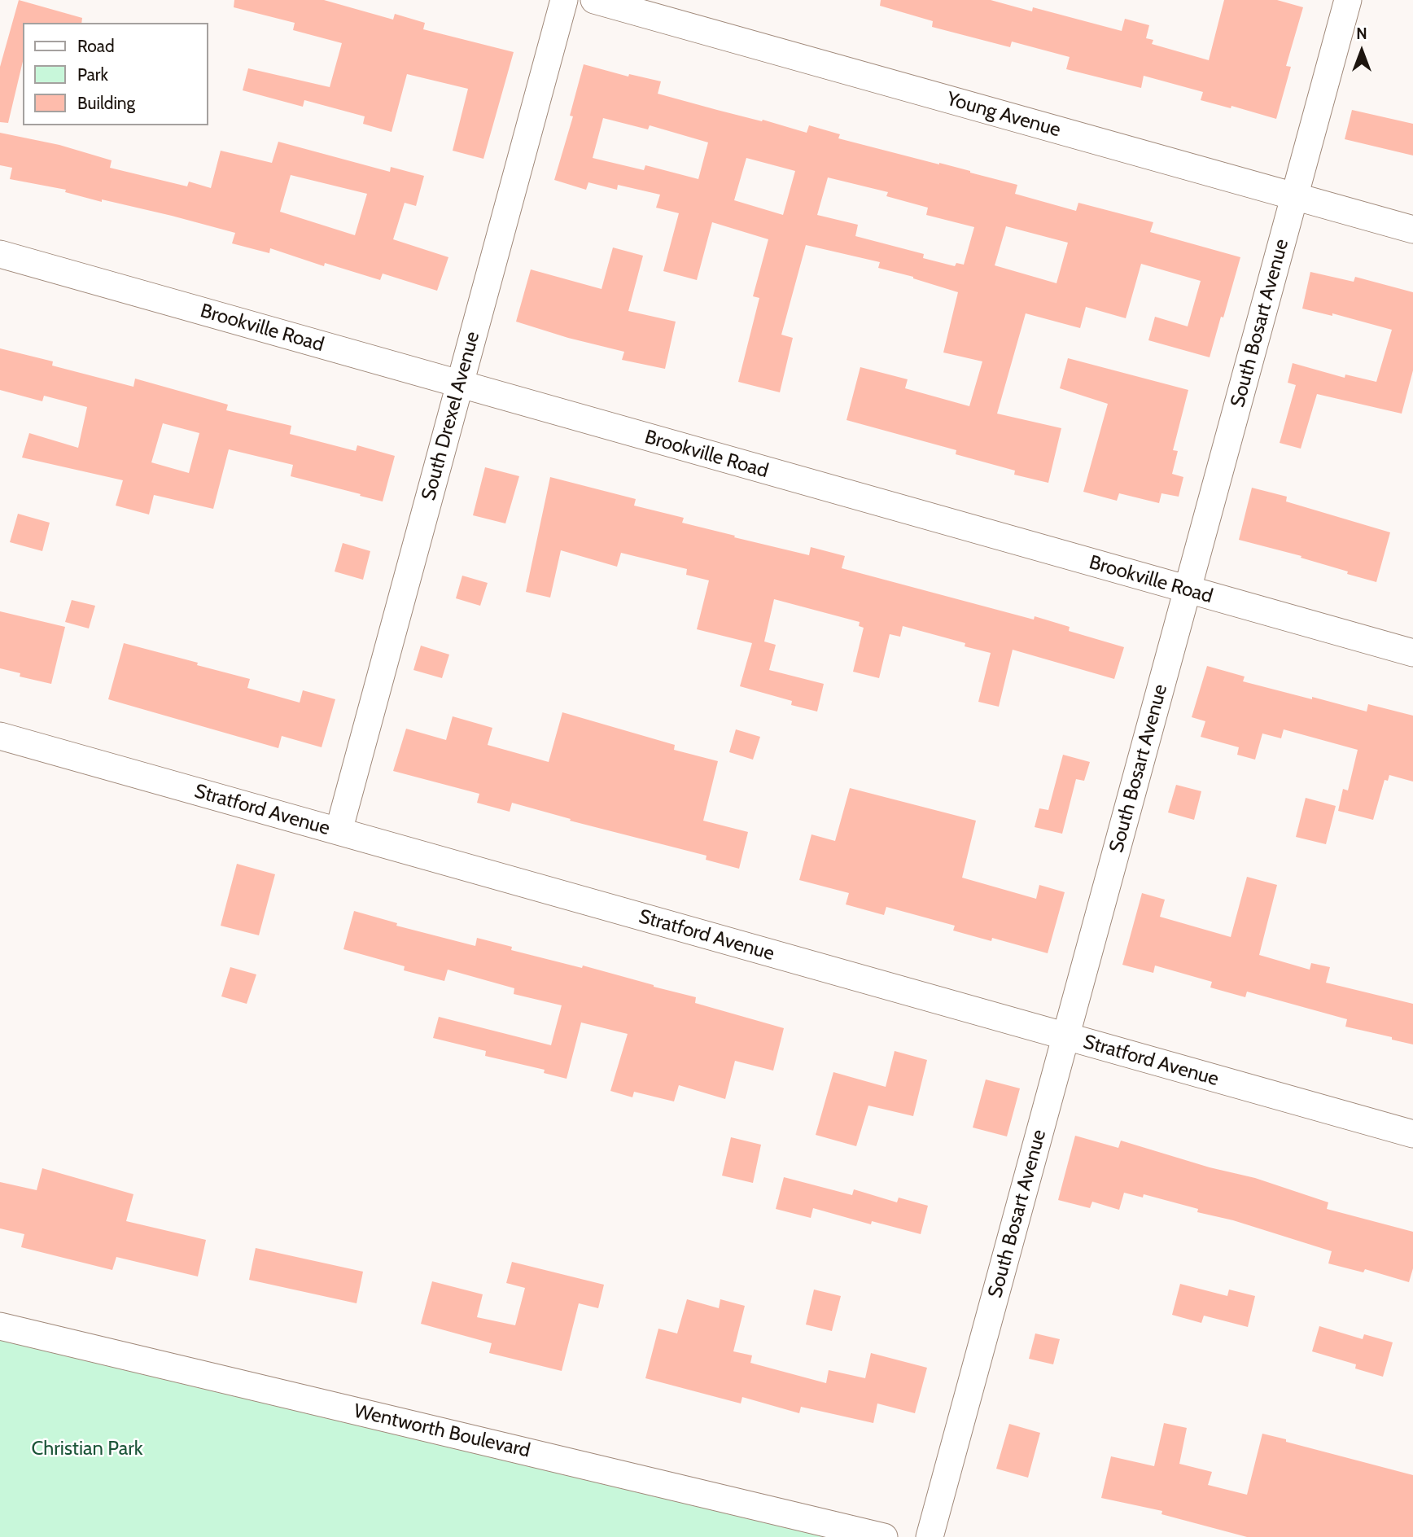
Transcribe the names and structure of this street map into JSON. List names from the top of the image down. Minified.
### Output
{"streets":{"street":["Young Avenue","South Bosart Avenue","Brookville Road","South Drexel Avenue","Stratford Avenue","Wentworth Boulevard"]},"crossings":[["Young Avenue","South Bosart Avenue"],["South Bosart Avenue","Brookville Road"],["South Bosart Avenue","Stratford Avenue"],["Brookville Road","South Drexel Avenue"],["South Drexel Avenue","Stratford Avenue"]],"parks":["Christian Park"],"legend":["Road","Park","Building"],"north":"top"}
